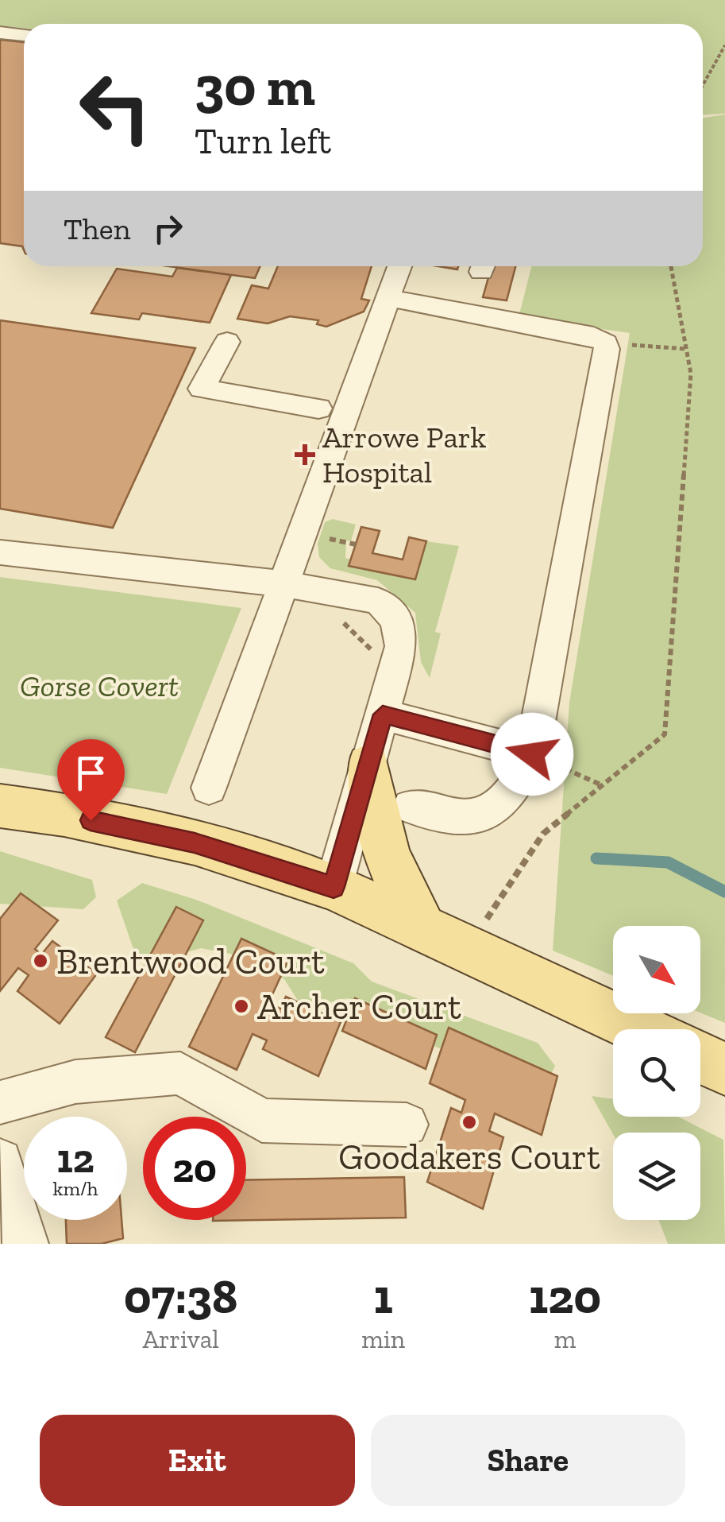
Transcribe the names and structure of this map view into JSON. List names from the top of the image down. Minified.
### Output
{"parks":["Gorse Covert"],"places":{"health":["Arrowe Park Hospital"],"other":["Brentwood Court","Archer Court","Goodakers Court"]},"north":"bottom right","page":{"turn":["30 m","Turn left"],"then":"Then","speed":"12 km/h","limit":"20","eta":["07:38","Arrival","1","min","120","m"],"buttons":["Exit","Share"]}}
